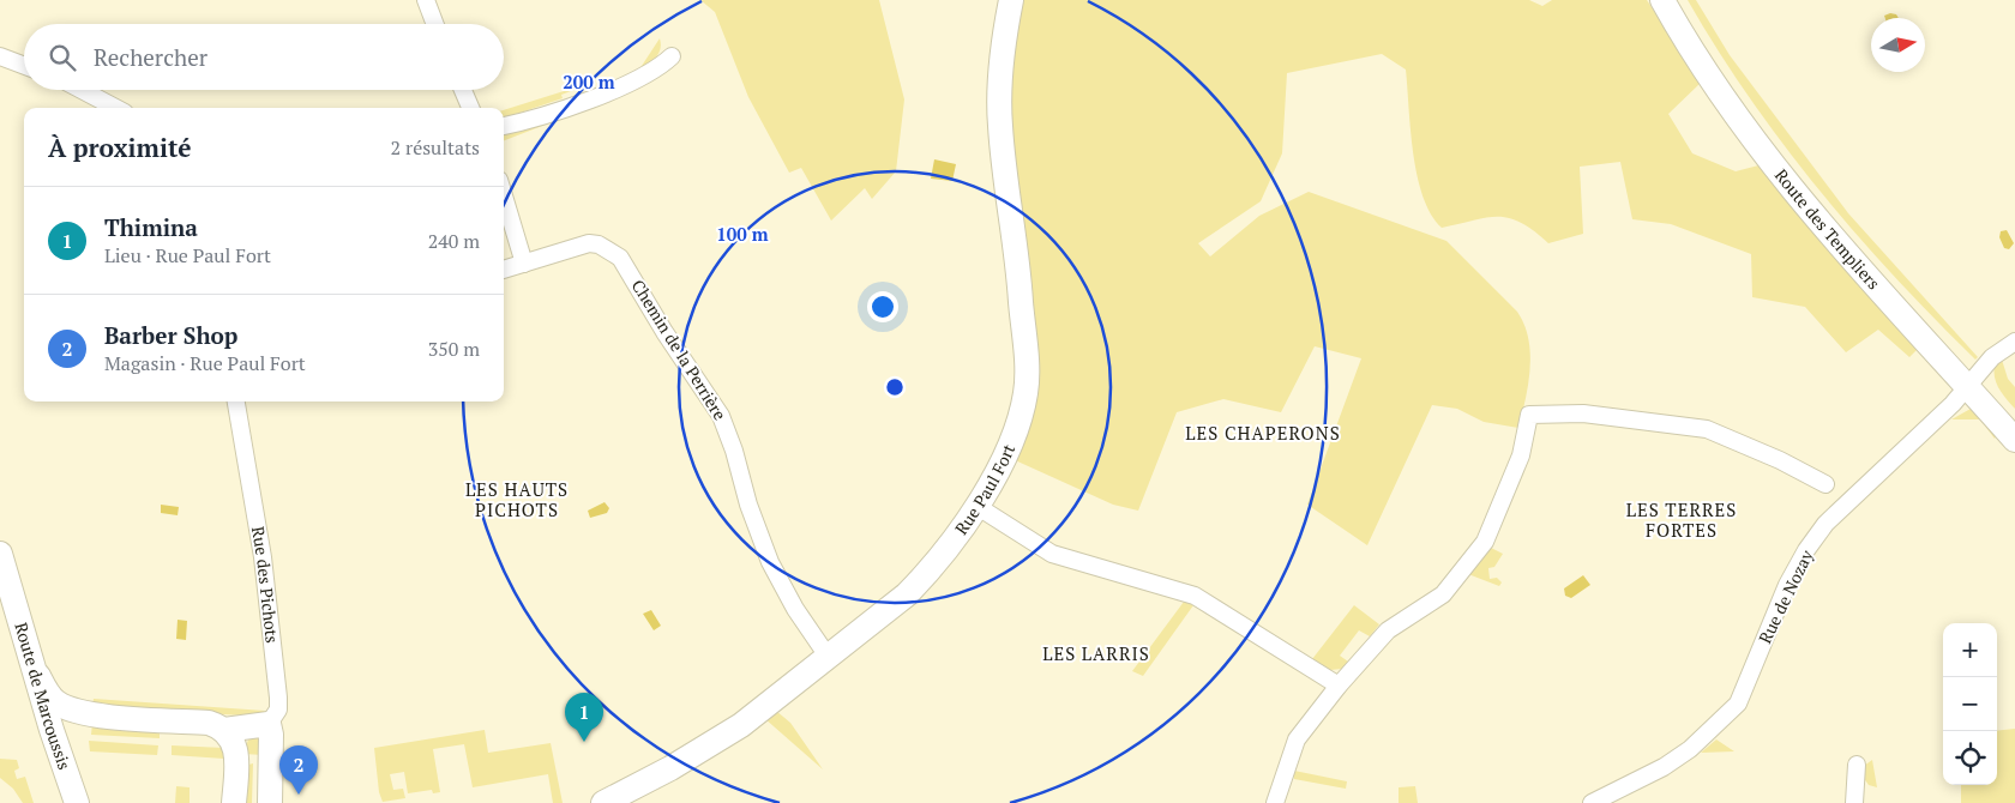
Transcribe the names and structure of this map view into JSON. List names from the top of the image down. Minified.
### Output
{"streets":{"main road":["Route des Templiers","Rue Paul Fort","Route de Marcoussis"],"street":["Chemin de la Perrière","Rue des Pichots","Rue de Nozay"]},"crossings":[["Route des Templiers","Rue de Nozay"],["Chemin de la Perrière","Rue Paul Fort"]],"districts":["LES CHAPERONS","LES HAUTS PICHOTS","LES TERRES FORTES","LES LARRIS"],"north":"right","page":{"search":"Rechercher","heading":["À proximité","2 résultats"],"list":[{"mark":"1","name":"Thimina","note":"Lieu · Rue Paul Fort","value":"240 m"},{"mark":"2","name":"Barber Shop","note":"Magasin · Rue Paul Fort","value":"350 m"}],"map_buttons":["+","−"],"pins":["1","2"]},"rings":["200 m","100 m"]}
